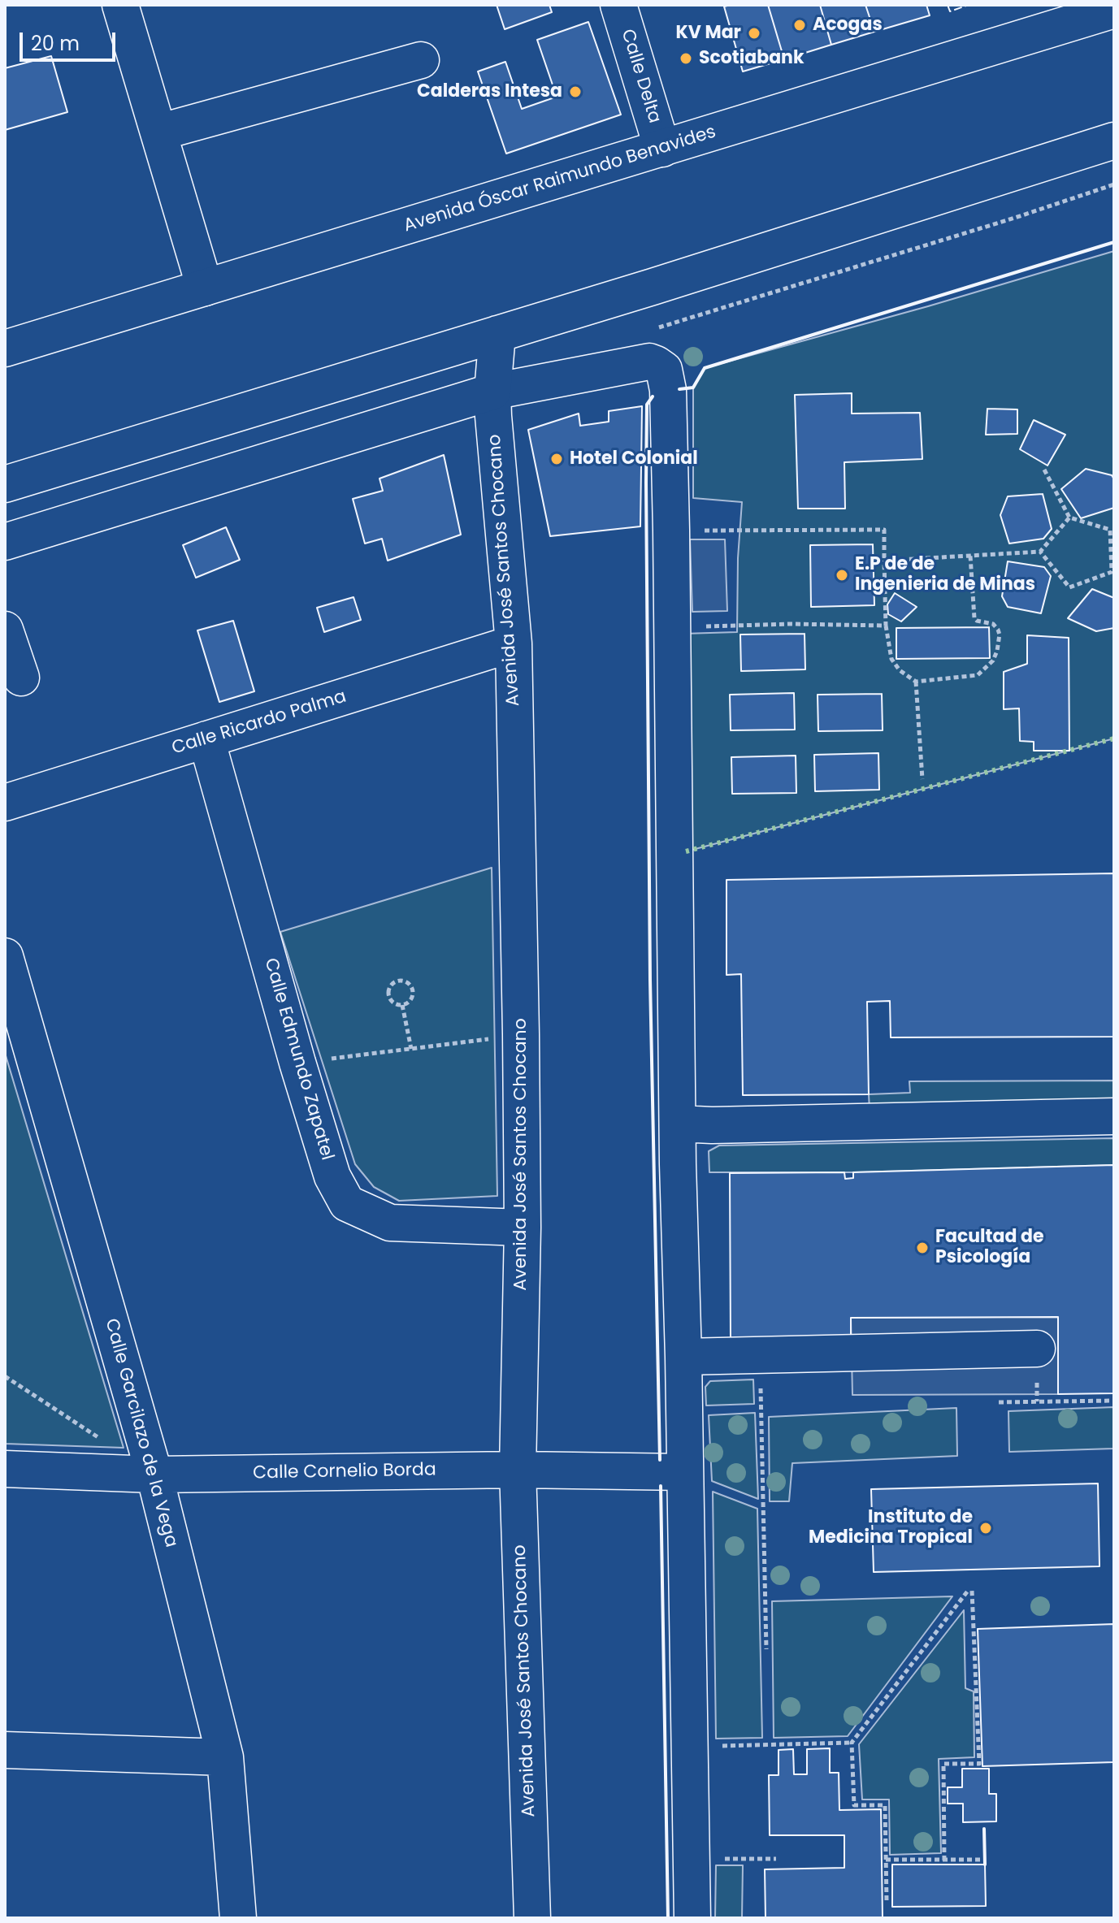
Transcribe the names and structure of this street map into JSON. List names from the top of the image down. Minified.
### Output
{"streets":{"street":["Calle Delta","Avenida Óscar Raimundo Benavides","Avenida José Santos Chocano","Calle Ricardo Palma","Calle Edmundo Zapatel","Calle Garcilazo de la Vega","Calle Cornelio Borda"]},"crossings":[["Calle Delta","Avenida Óscar Raimundo Benavides"],["Avenida José Santos Chocano","Calle Ricardo Palma"],["Avenida José Santos Chocano","Calle Edmundo Zapatel"],["Avenida José Santos Chocano","Calle Cornelio Borda"],["Calle Ricardo Palma","Calle Edmundo Zapatel"],["Calle Garcilazo de la Vega","Calle Cornelio Borda"]],"places":["Acogas","KV Mar","Scotiabank","Calderas Intesa","Hotel Colonial","E.P de de Ingenieria de Minas","Facultad de Psicología","Instituto de Medicina Tropical"],"scale_bar":"20 m"}
